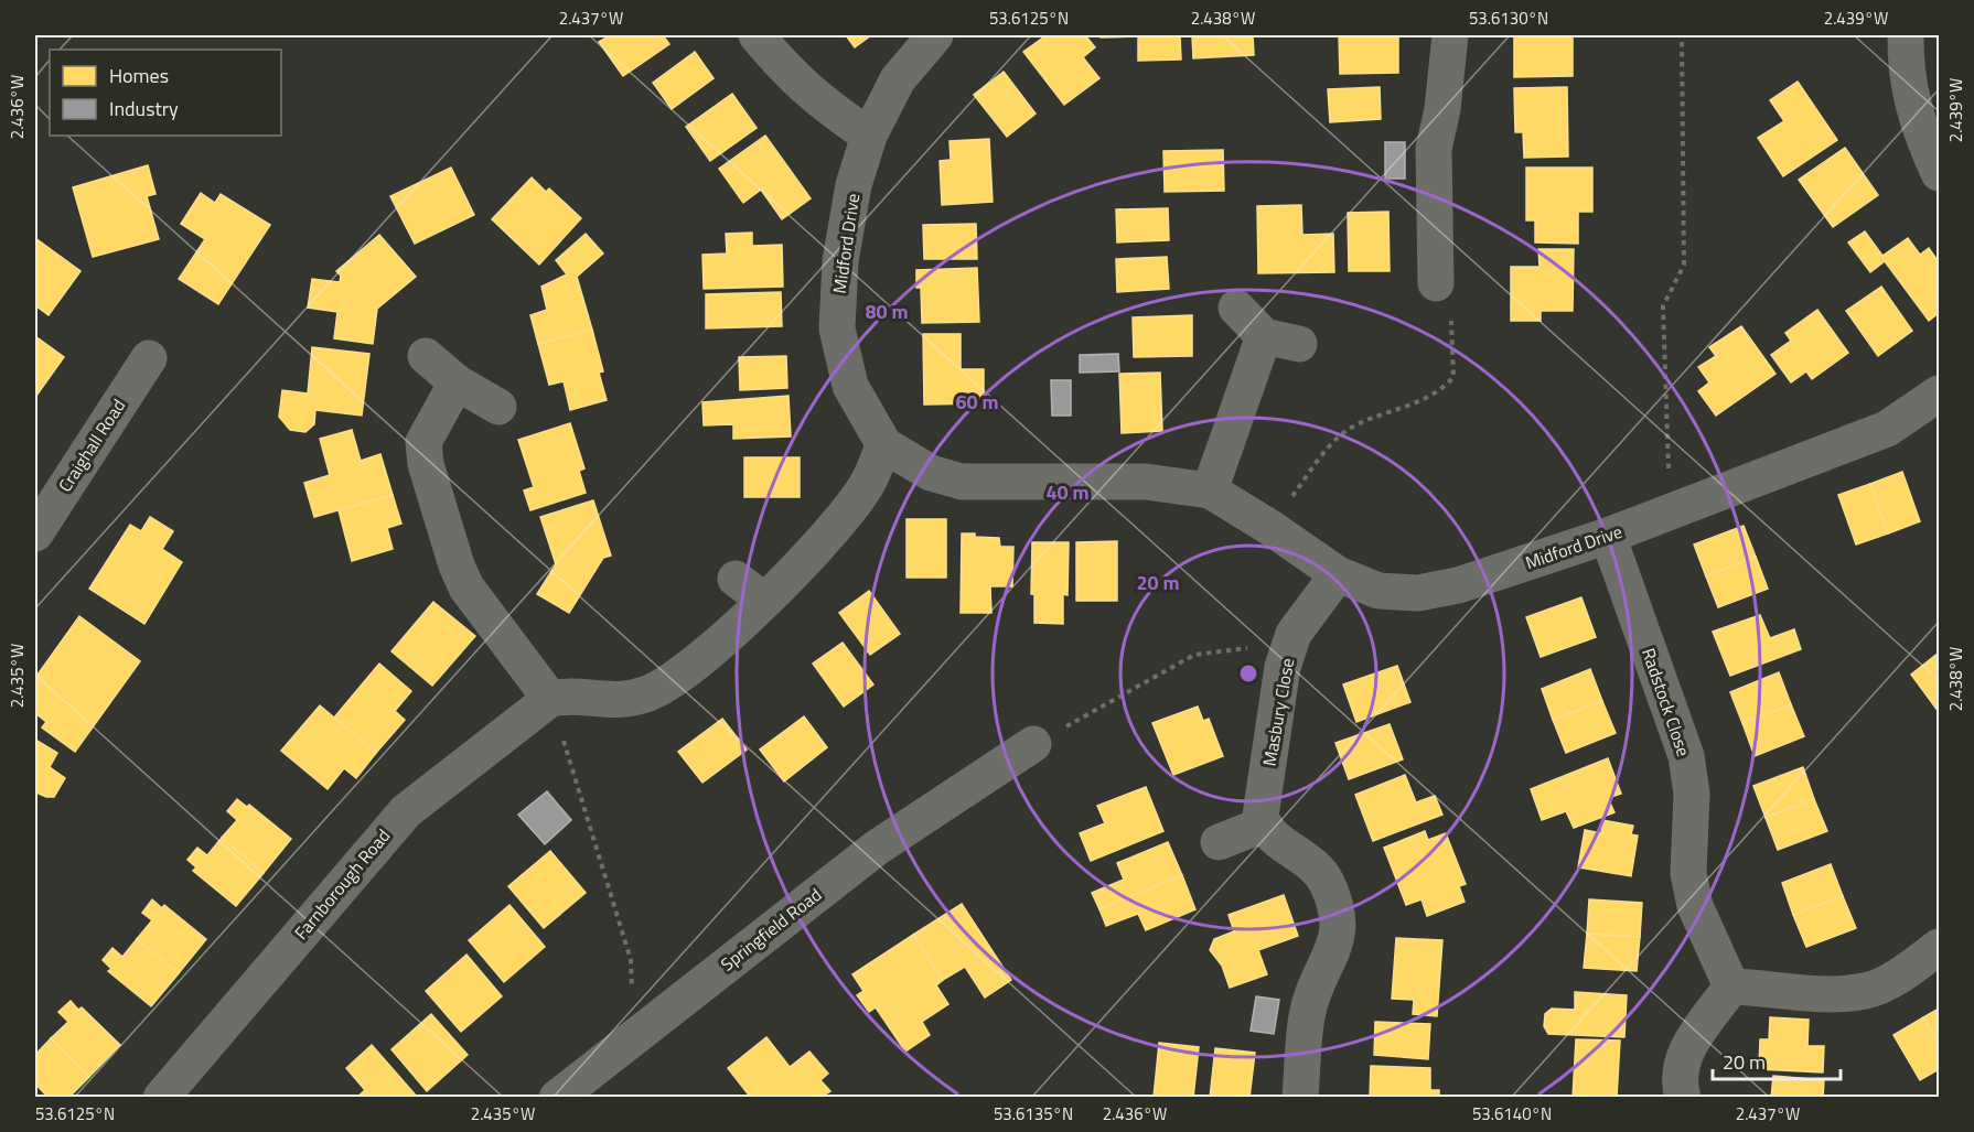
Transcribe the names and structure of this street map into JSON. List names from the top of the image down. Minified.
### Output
{"streets":{"street":["Midford Drive","Craighall Road","Radstock Close","Masbury Close","Farnborough Road","Springfield Road"]},"crossings":[["Midford Drive","Radstock Close"],["Midford Drive","Masbury Close"]],"legend":["Homes","Industry"],"scale_bar":"20 m","coordinates":["2.437°W","53.6125°N","2.438°W","53.6130°N","2.439°W","2.436°W","2.435°W","53.6135°N","53.6140°N"],"rings":["80 m","60 m","40 m","20 m"]}
